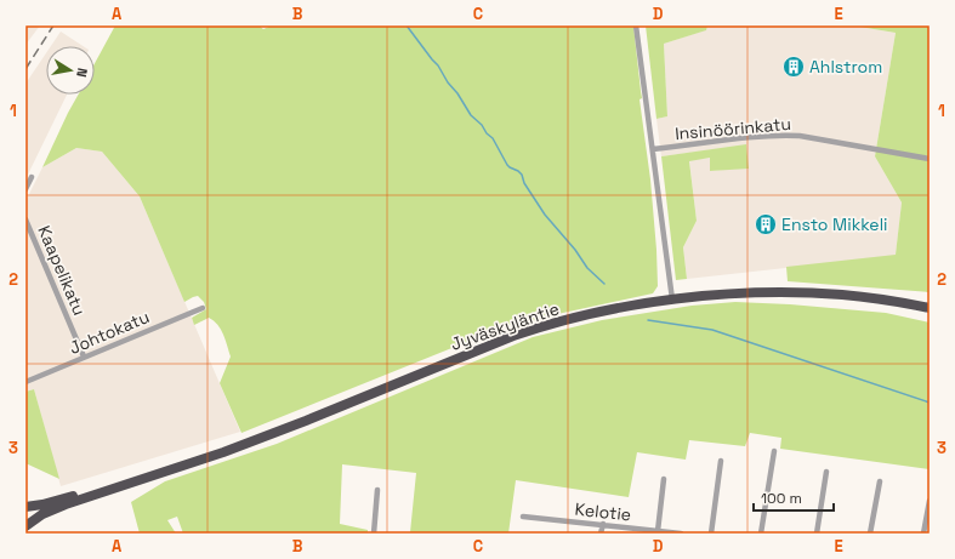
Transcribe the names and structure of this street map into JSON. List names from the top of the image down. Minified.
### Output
{"streets":{"highway":["Jyväskyläntie"],"street":["Insinöörinkatu","Kaapelikatu","Johtokatu","Kelotie"]},"crossings":[["Kaapelikatu","Johtokatu"]],"places":{"building":["Ahlstrom","Ensto Mikkeli"]},"scale_bar":"100 m","north":"right","grid":{"columns":["A","B","C","D","E"],"rows":["1","2","3"]}}
